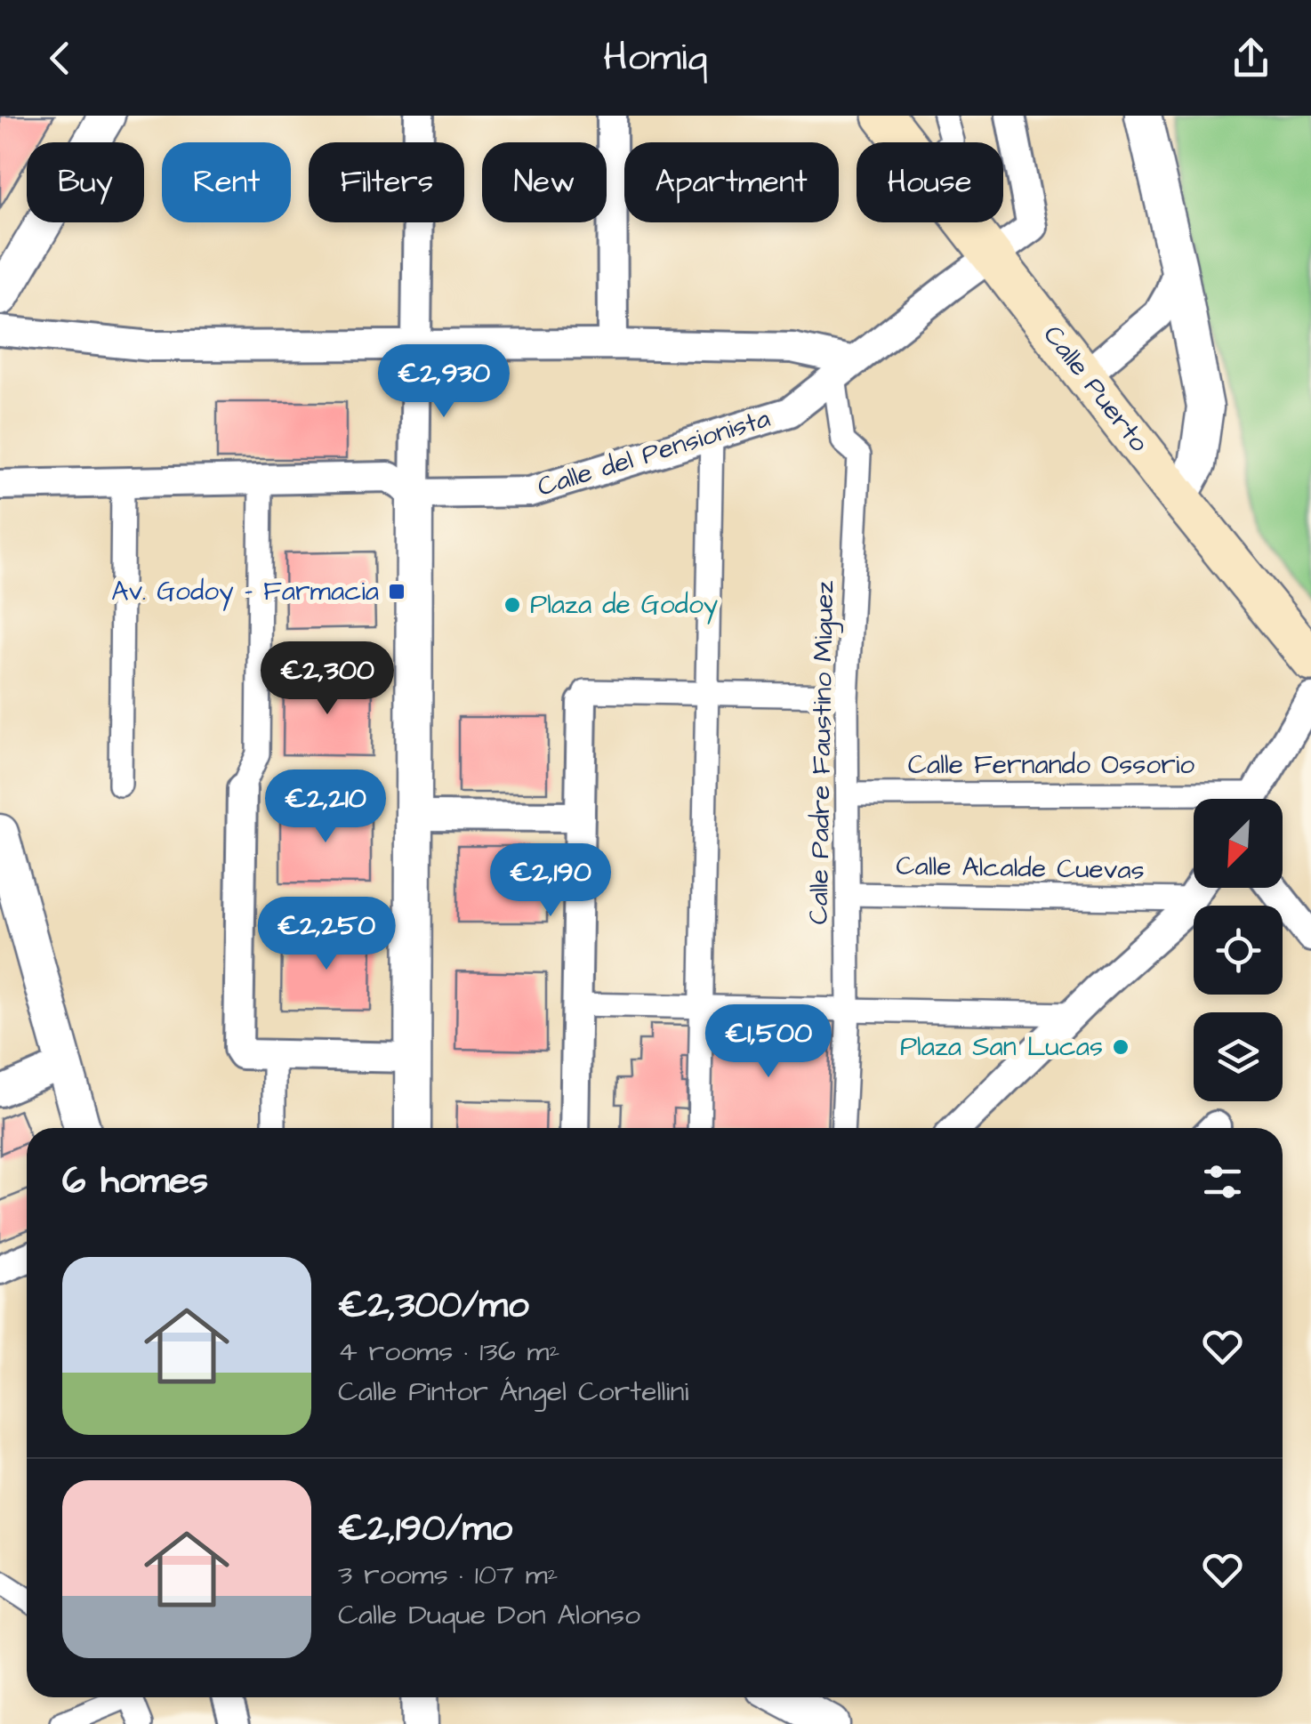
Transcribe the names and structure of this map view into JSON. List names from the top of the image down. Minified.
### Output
{"streets":{"main road":["Calle Puerto"],"street":["Calle del Pensionista","Calle Padre Faustino Miguez","Calle Fernando Ossorio","Calle Alcalde Cuevas"]},"crossings":[["Calle Puerto","Calle del Pensionista"],["Calle del Pensionista","Calle Padre Faustino Miguez"],["Calle Padre Faustino Miguez","Calle Fernando Ossorio"],["Calle Padre Faustino Miguez","Calle Alcalde Cuevas"]],"places":{"transit":["Av. Godoy - Farmacia"],"other":["Plaza de Godoy","Plaza San Lucas"]},"north":"bottom left","page":{"header":"Homiq","chip":["Buy","Rent","Filters","New","Apartment","House"],"price":["€2,930","€2,300","€2,210","€2,190","€2,250","€1,500"],"heading":"6 homes","list":[{"name":"€2,300/mo","note":"4 rooms · 136 m² · Calle Pintor Ángel Cortellini"},{"name":"€2,190/mo","note":"3 rooms · 107 m² · Calle Duque Don Alonso"}]}}
